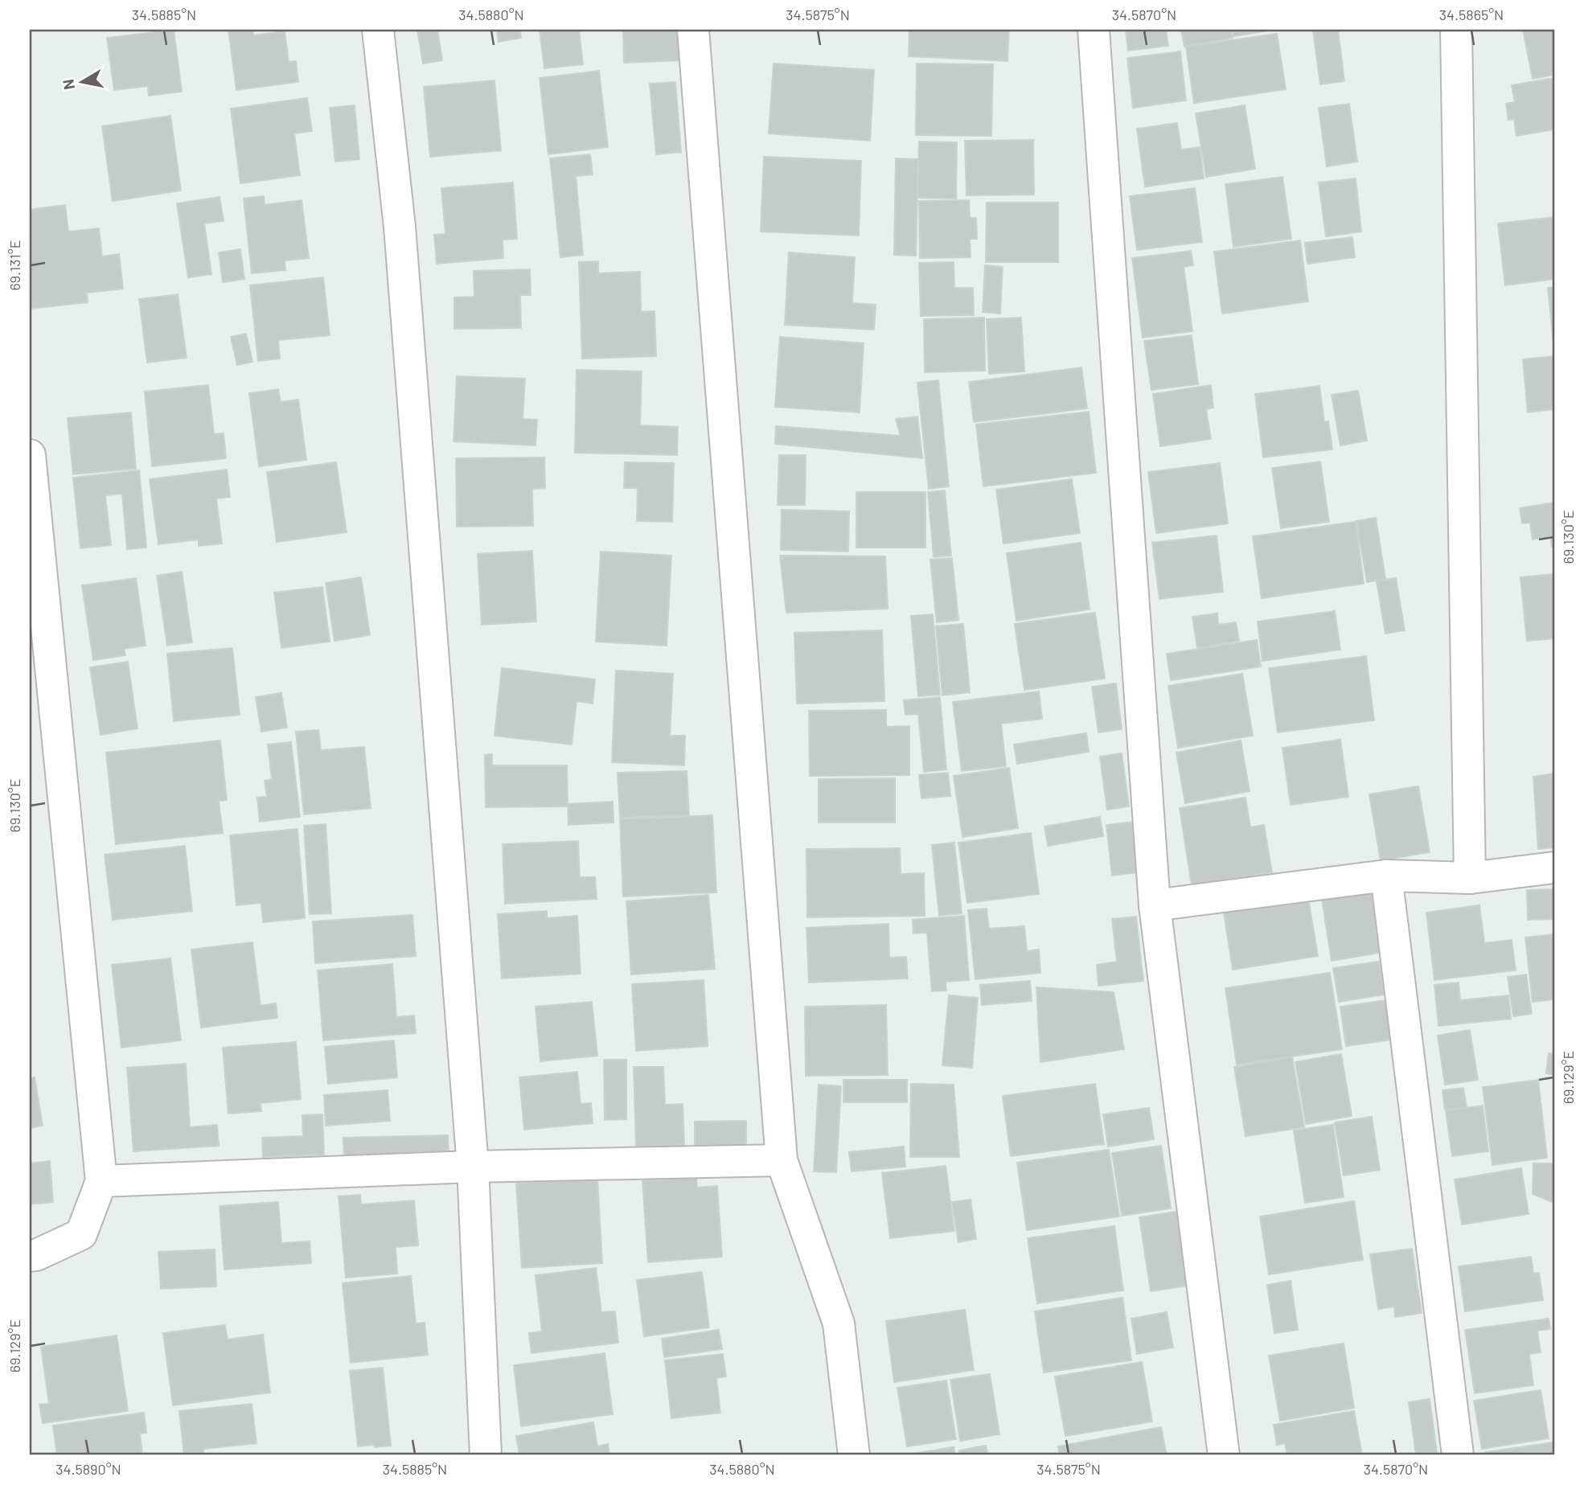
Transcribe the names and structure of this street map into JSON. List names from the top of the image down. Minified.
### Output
{"north":"left","coordinates":["34.5885°N","34.5880°N","34.5875°N","34.5870°N","34.5865°N","69.131°E","69.130°E","69.129°E","34.5890°N"]}
